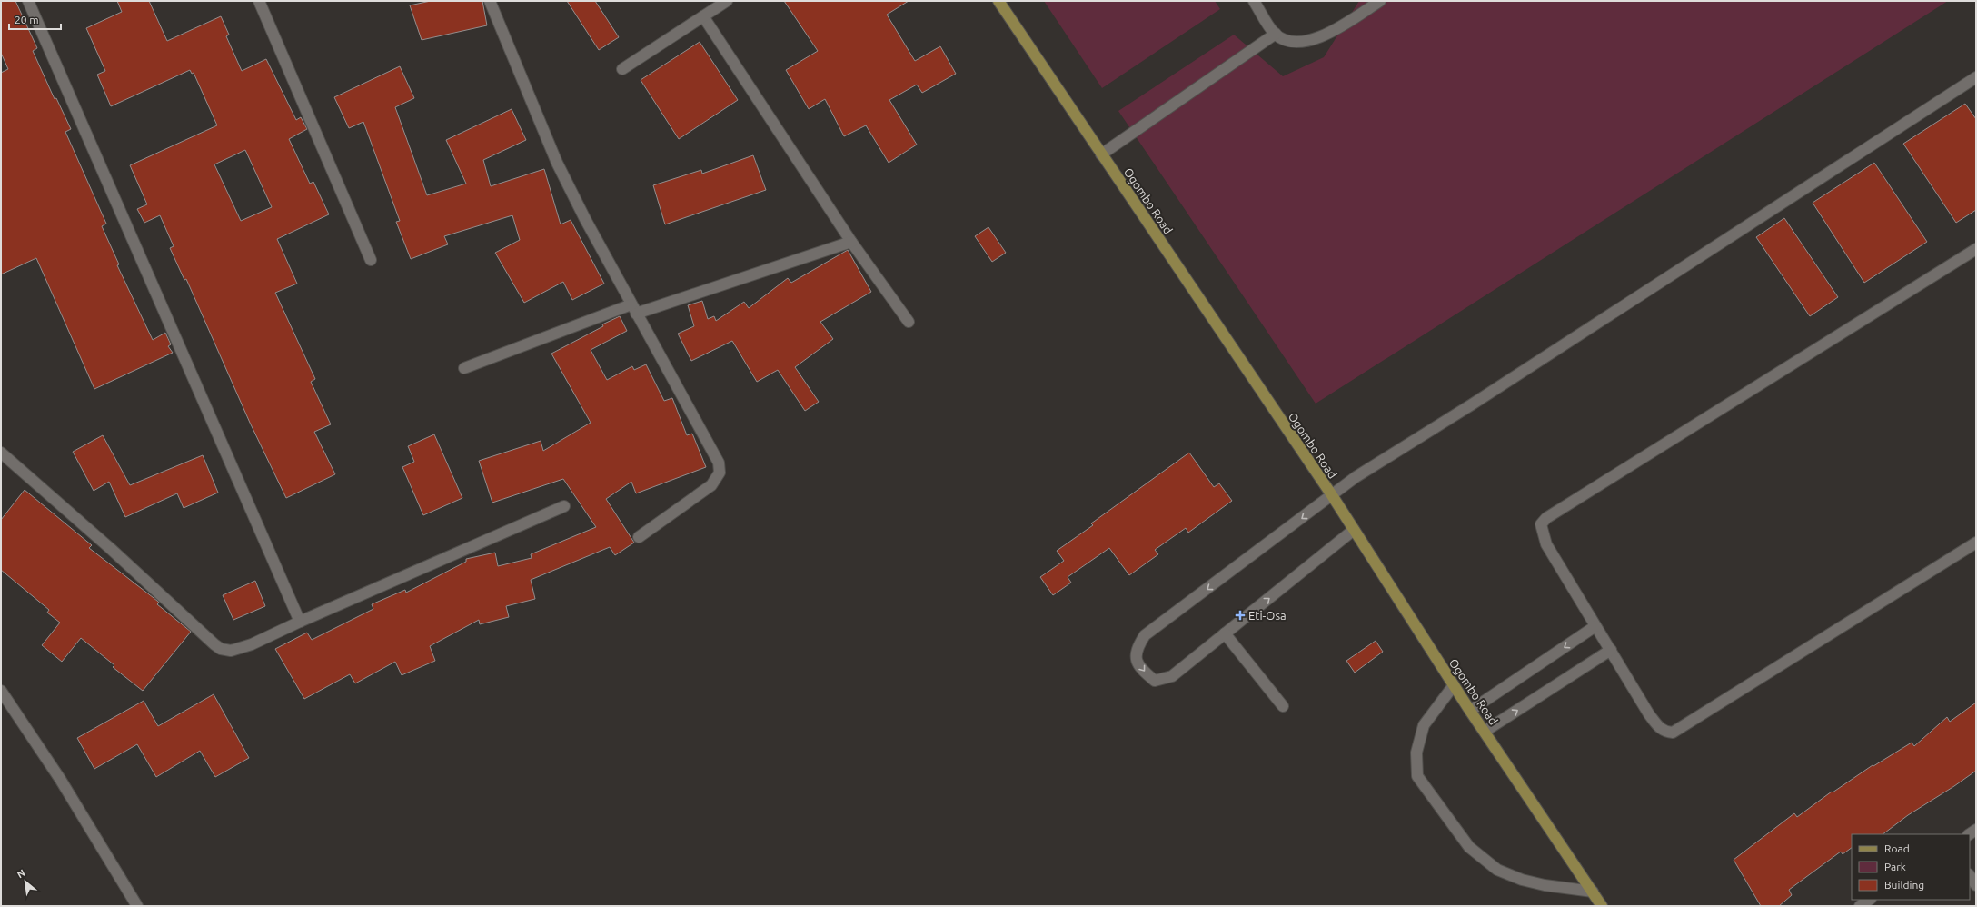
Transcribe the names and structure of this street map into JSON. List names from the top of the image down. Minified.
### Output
{"streets":{"main road":["Ogombo Road"]},"places":{"health":["Eti-Osa"]},"legend":["Road","Park","Building"],"scale_bar":"20 m","north":"top left"}
